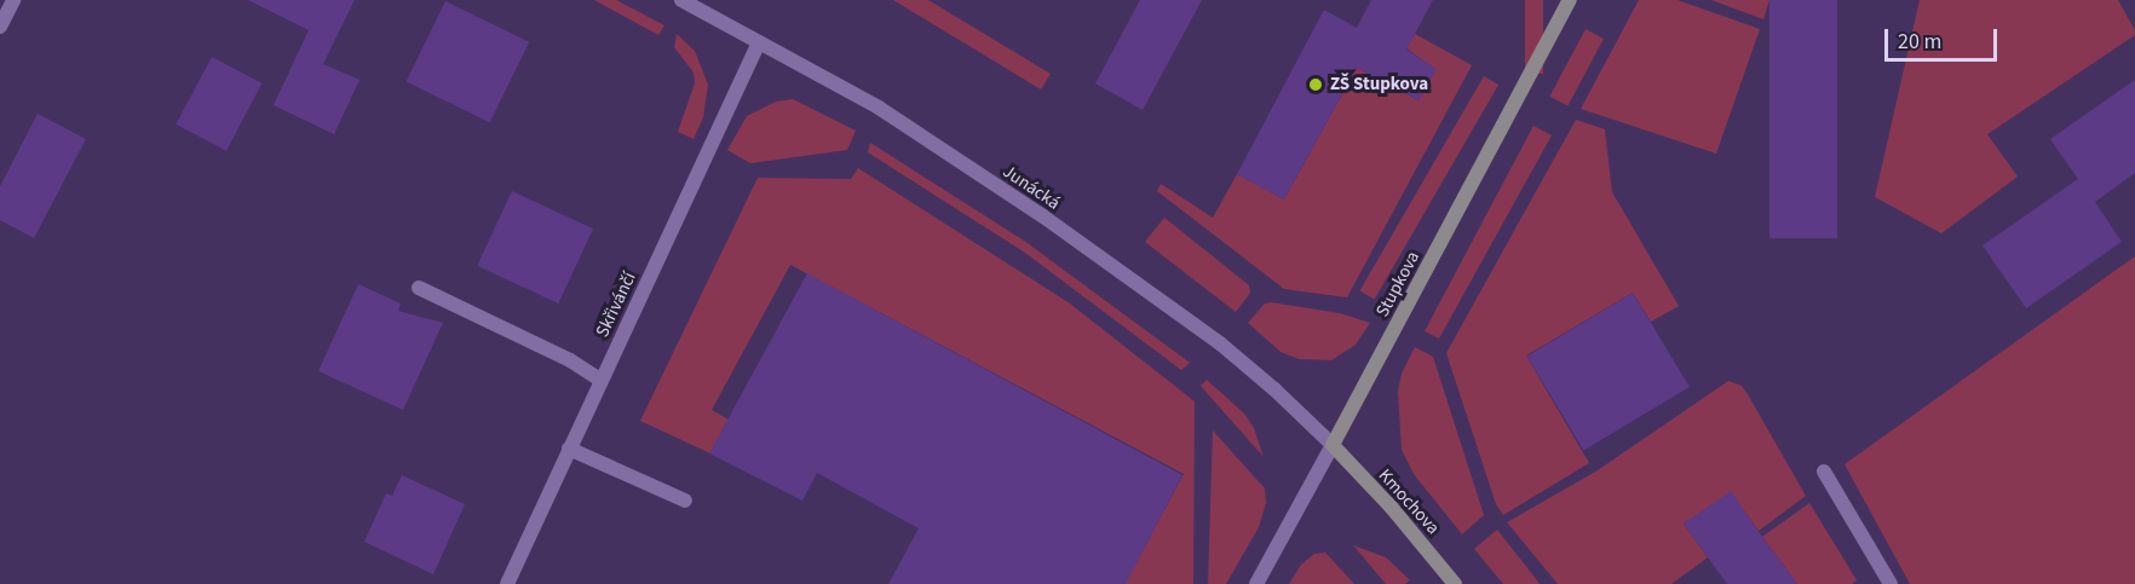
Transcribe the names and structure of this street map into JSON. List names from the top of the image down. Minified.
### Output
{"streets":{"street":["Junácká","Stupkova","Skřivánčí","Kmochova"]},"crossings":[["Junácká","Stupkova"],["Junácká","Skřivánčí"],["Junácká","Kmochova"],["Stupkova","Kmochova"]],"places":["ZŠ Stupkova"],"scale_bar":"20 m"}
